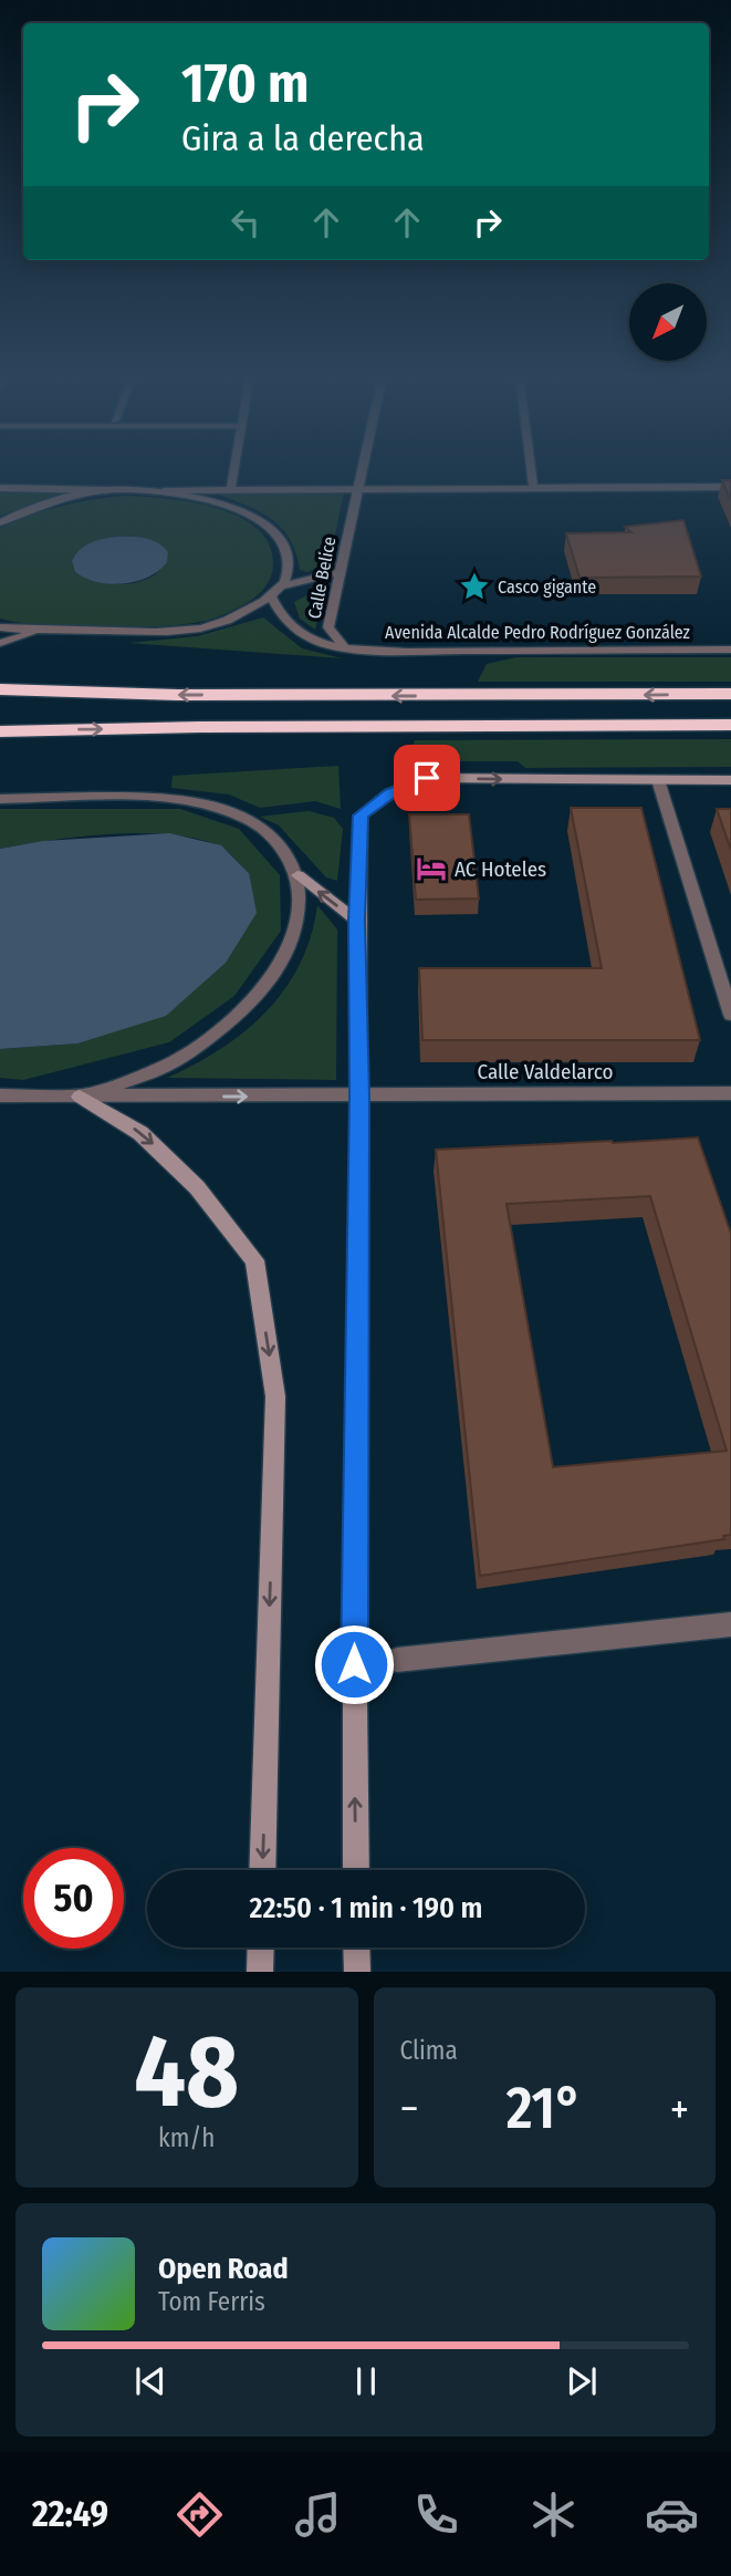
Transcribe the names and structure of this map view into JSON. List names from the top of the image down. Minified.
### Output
{"streets":{"street":["Calle Belice","Avenida Alcalde Pedro Rodríguez González","Calle Valdelarco"]},"crossings":[["Calle Belice","Avenida Alcalde Pedro Rodríguez González"]],"one_way":["Calle Valdelarco"],"places":{"place":["Casco gigante"],"hotel":["AC Hoteles"]},"north":"bottom left","page":{"turn":["170 m","Gira a la derecha"],"limit":"50","trip":"22:50 · 1 min · 190 m","tile":[["48","km/h"],"Clima"],"heat":["−","21°","+"],"song":["Open Road","Tom Ferris"],"tabs":"22:49"}}
